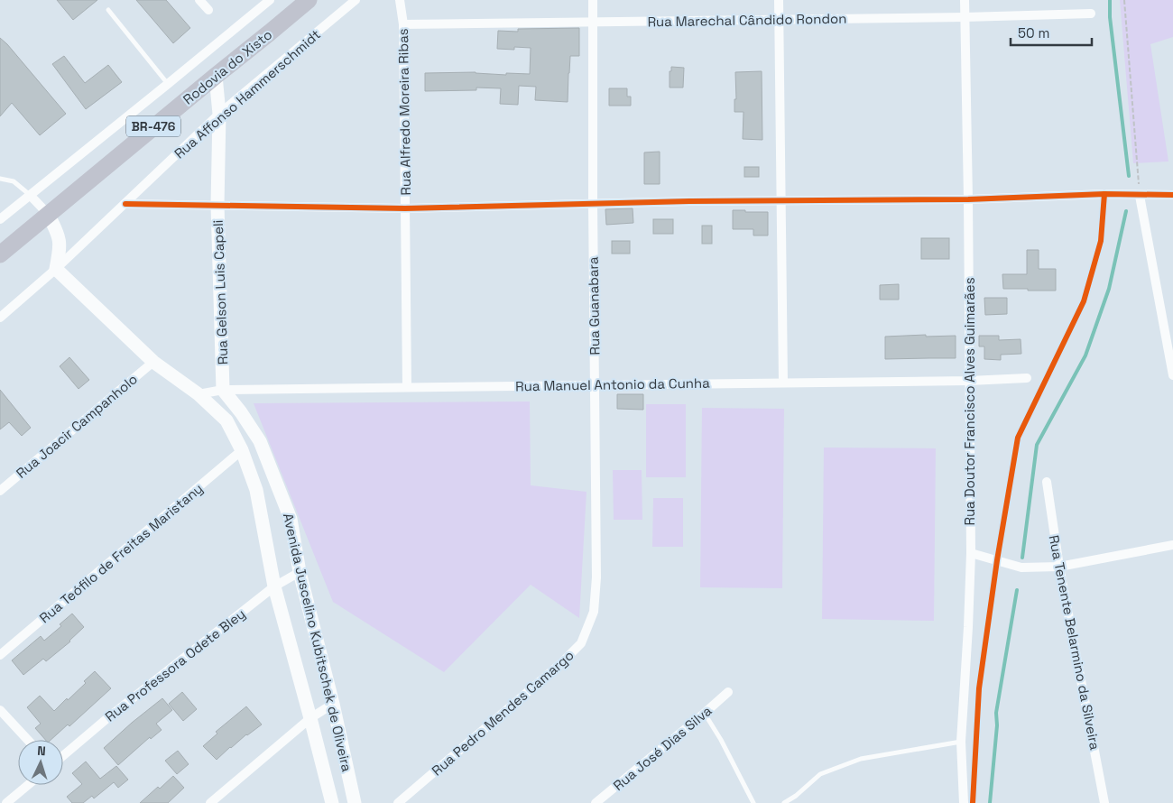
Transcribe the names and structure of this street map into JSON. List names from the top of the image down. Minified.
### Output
{"streets":{"highway":["Rodovia do Xisto","BR-476"],"street":["Rua Marechal Cândido Rondon","Rua Affonso Hammerschmidt","Rua Alfredo Moreira Ribas","Rua Gelson Luis Capeli","Rua Guanabara","Rua Manuel Antonio da Cunha","Rua Doutor Francisco Alves Guimarães","Rua Joacir Campanholo","Rua Teófilo de Freitas Maristany","Avenida Juscelino Kubitschek de Oliveira","Rua Tenente Belarmino da Silveira","Rua Professora Odete Bley","Rua Pedro Mendes Camargo","Rua José Dias Silva"]},"crossings":[["Rua Marechal Cândido Rondon","Rua Alfredo Moreira Ribas"],["Rua Marechal Cândido Rondon","Rua Guanabara"],["Rua Marechal Cândido Rondon","Rua Doutor Francisco Alves Guimarães"],["Rodovia do Xisto","Rua Gelson Luis Capeli"],["Rua Affonso Hammerschmidt","Rua Gelson Luis Capeli"],["Rua Affonso Hammerschmidt","Avenida Juscelino Kubitschek de Oliveira"],["Rua Alfredo Moreira Ribas","Rua Manuel Antonio da Cunha"],["Rua Gelson Luis Capeli","Rua Manuel Antonio da Cunha"],["Rua Gelson Luis Capeli","Avenida Juscelino Kubitschek de Oliveira"],["Rua Guanabara","Rua Manuel Antonio da Cunha"],["Rua Guanabara","Rua Pedro Mendes Camargo"],["Rua Manuel Antonio da Cunha","Rua Doutor Francisco Alves Guimarães"],["Rua Manuel Antonio da Cunha","Avenida Juscelino Kubitschek de Oliveira"],["Rua Joacir Campanholo","Avenida Juscelino Kubitschek de Oliveira"],["Rua Teófilo de Freitas Maristany","Avenida Juscelino Kubitschek de Oliveira"],["Avenida Juscelino Kubitschek de Oliveira","Rua Professora Odete Bley"]],"scale_bar":"50 m","north":"top"}
